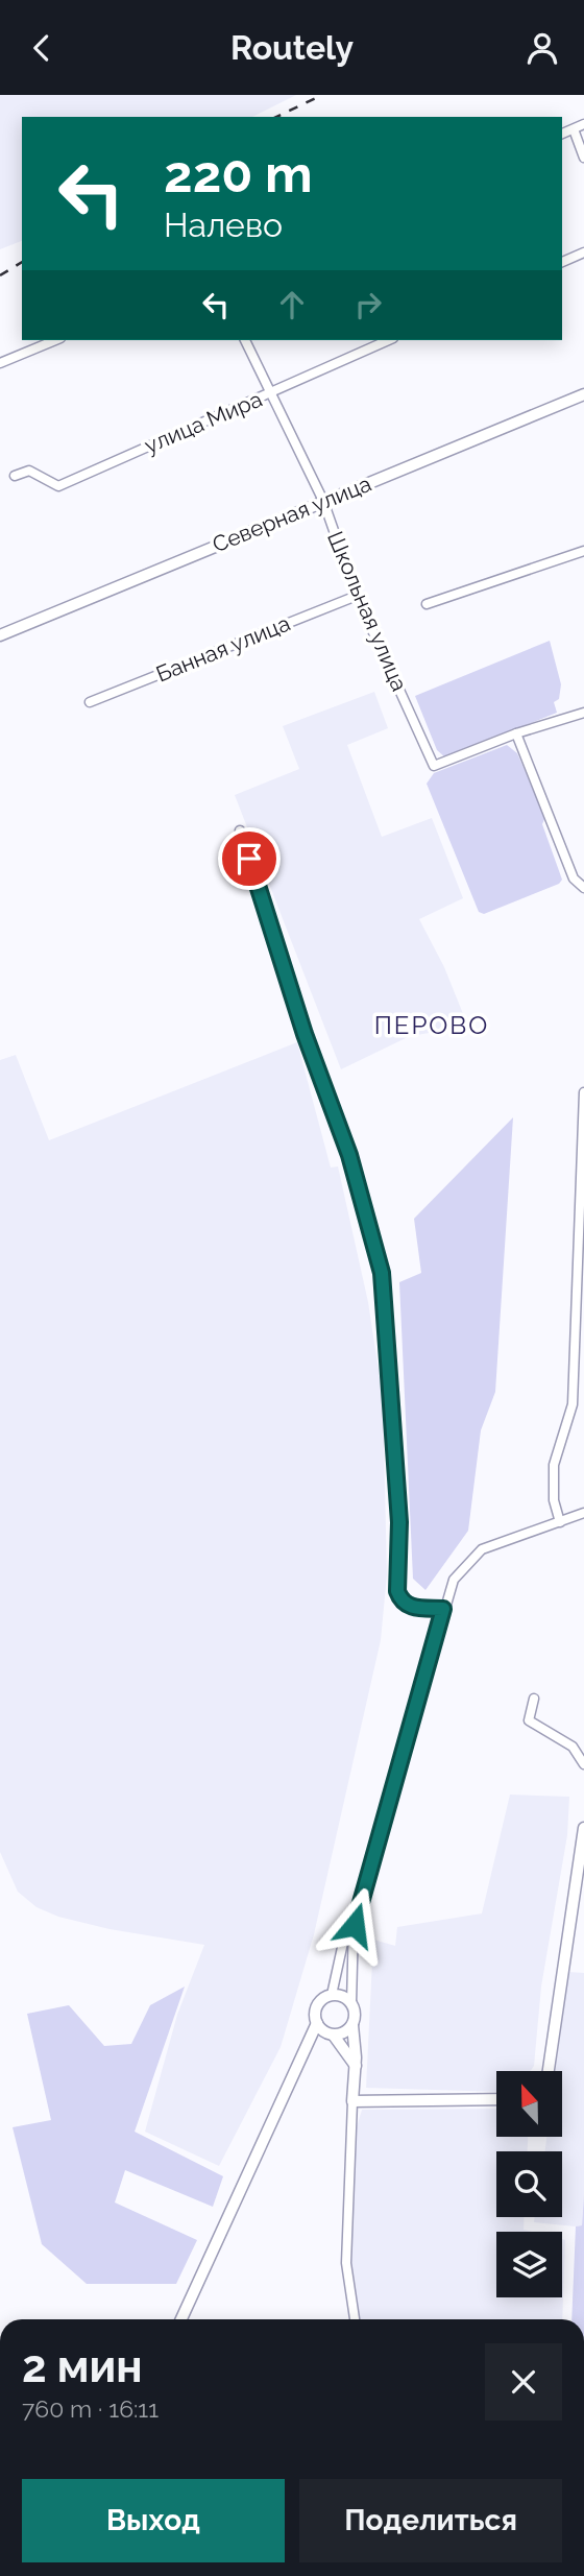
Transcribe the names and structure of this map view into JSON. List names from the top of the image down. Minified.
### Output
{"streets":{"street":["улица Мира","Северная улица","Школьная улица","Банная улица"]},"crossings":[["улица Мира","Школьная улица"],["Северная улица","Школьная улица"],["Школьная улица","Банная улица"]],"districts":["ПЕРОВО"],"north":"top","page":{"header":"Routely","turn":["220 m","Налево"],"heading":["2 мин","760 m · 16:11"],"buttons":["Выход","Поделиться"]}}
